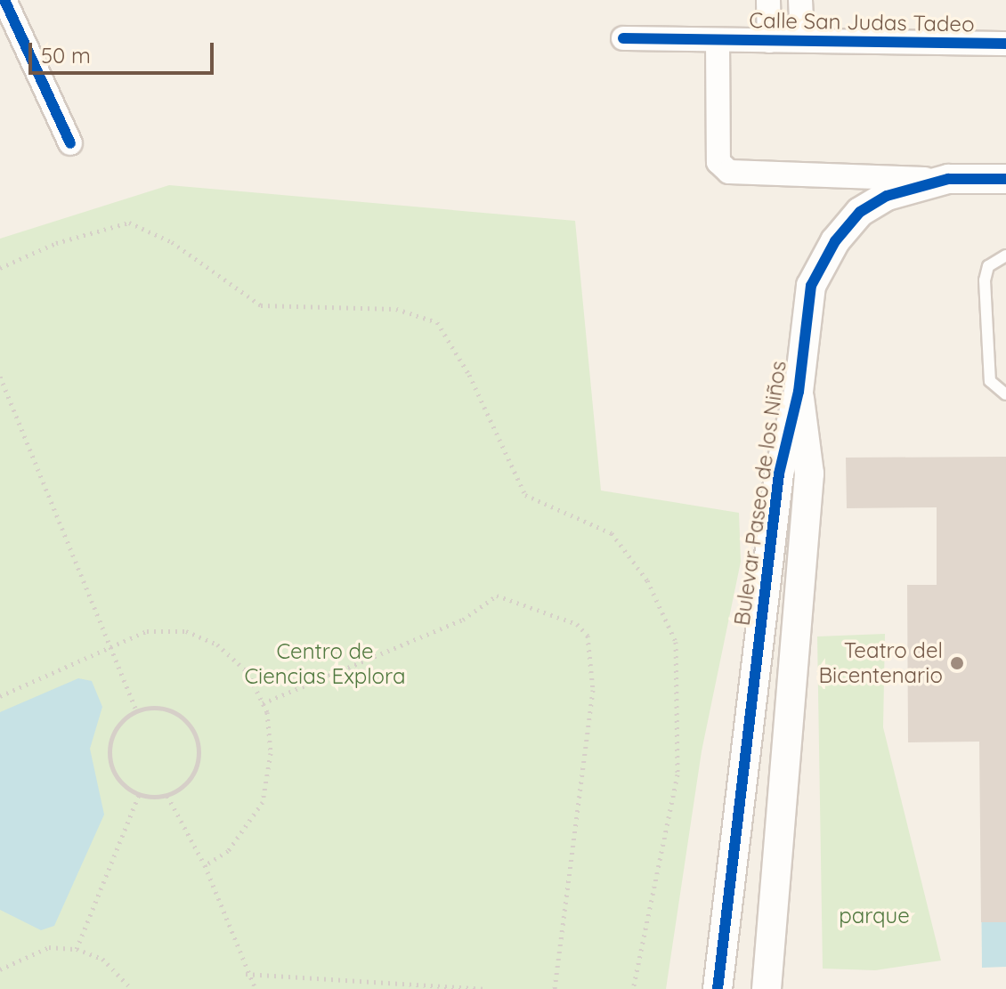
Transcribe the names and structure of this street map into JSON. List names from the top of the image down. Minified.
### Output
{"streets":{"street":["Calle San Judas Tadeo","Bulevar Paseo de los Niños"]},"parks":["Centro de Ciencias Explora","parque"],"places":["Teatro del Bicentenario"],"scale_bar":"50 m"}
